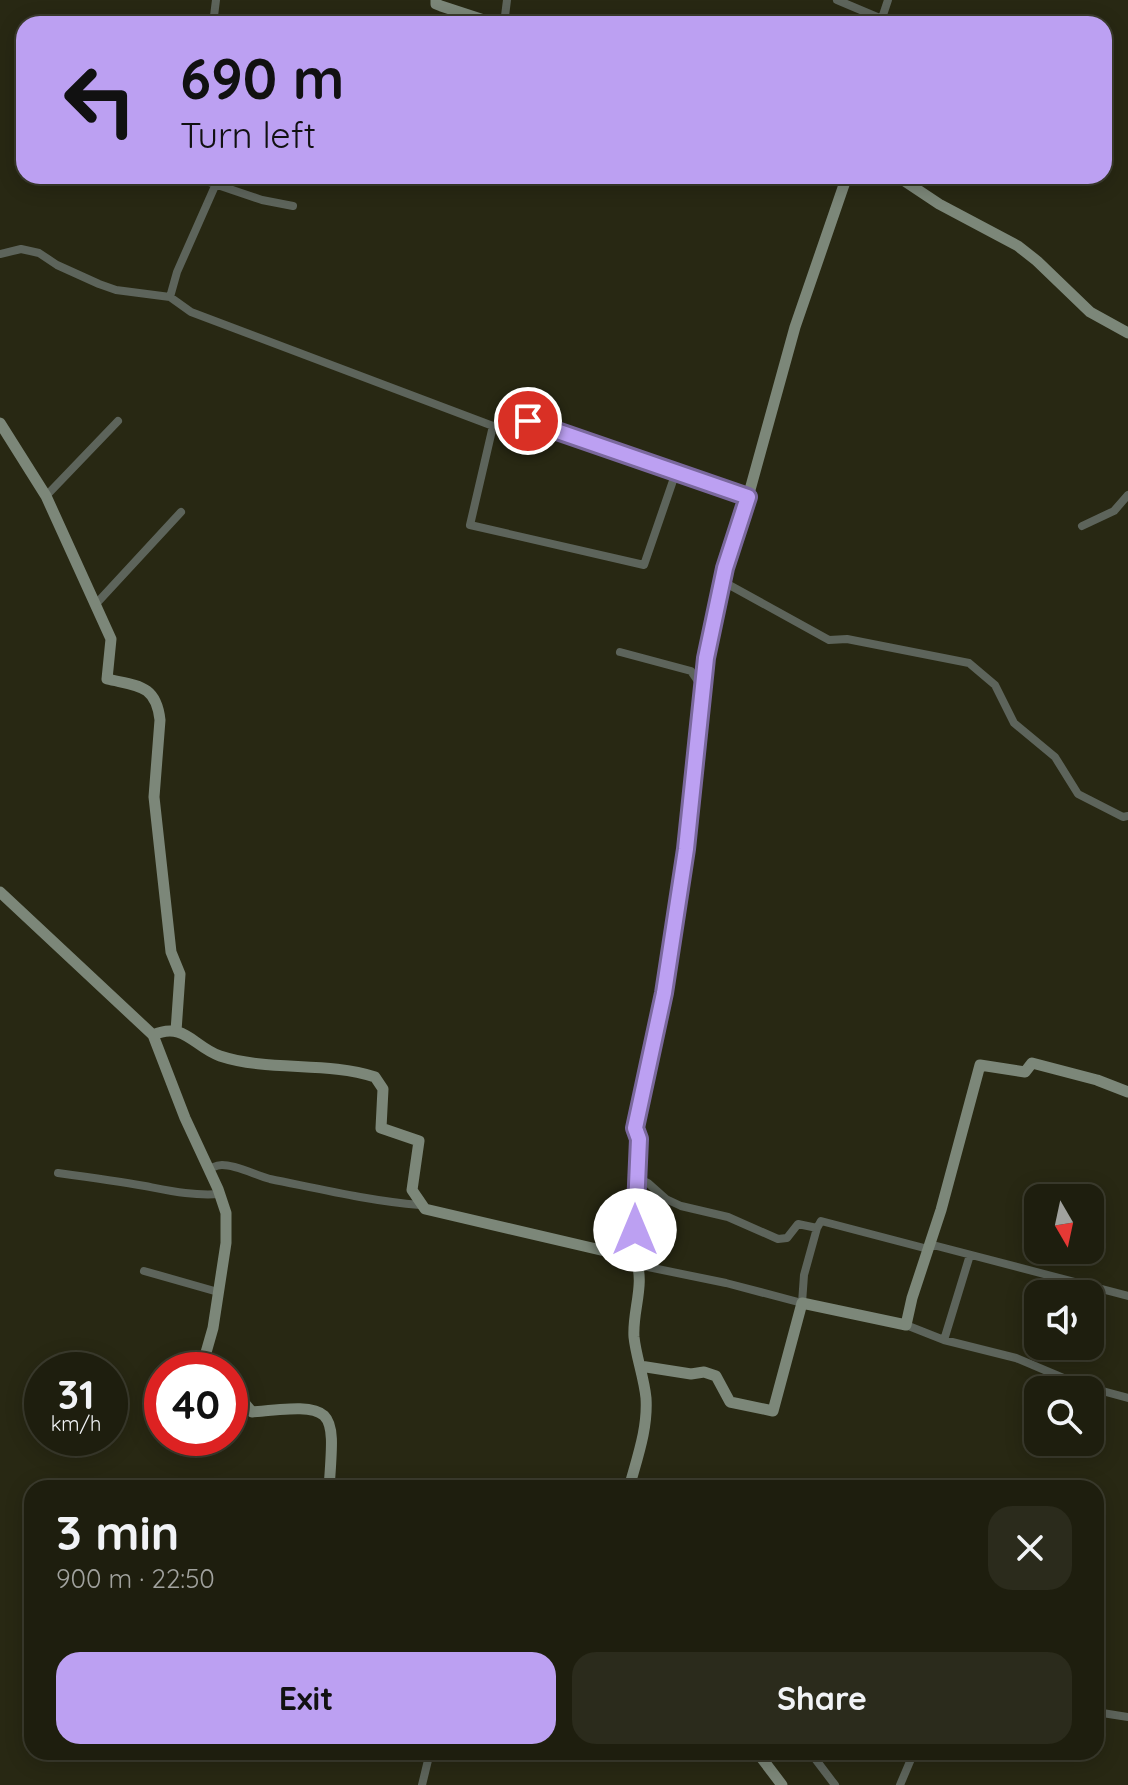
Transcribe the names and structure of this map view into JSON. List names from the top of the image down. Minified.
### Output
{"north":"bottom","page":{"turn":["690 m","Turn left"],"speed":"31 km/h","limit":"40","heading":["3 min","900 m · 22:50"],"buttons":["Exit","Share"]}}
